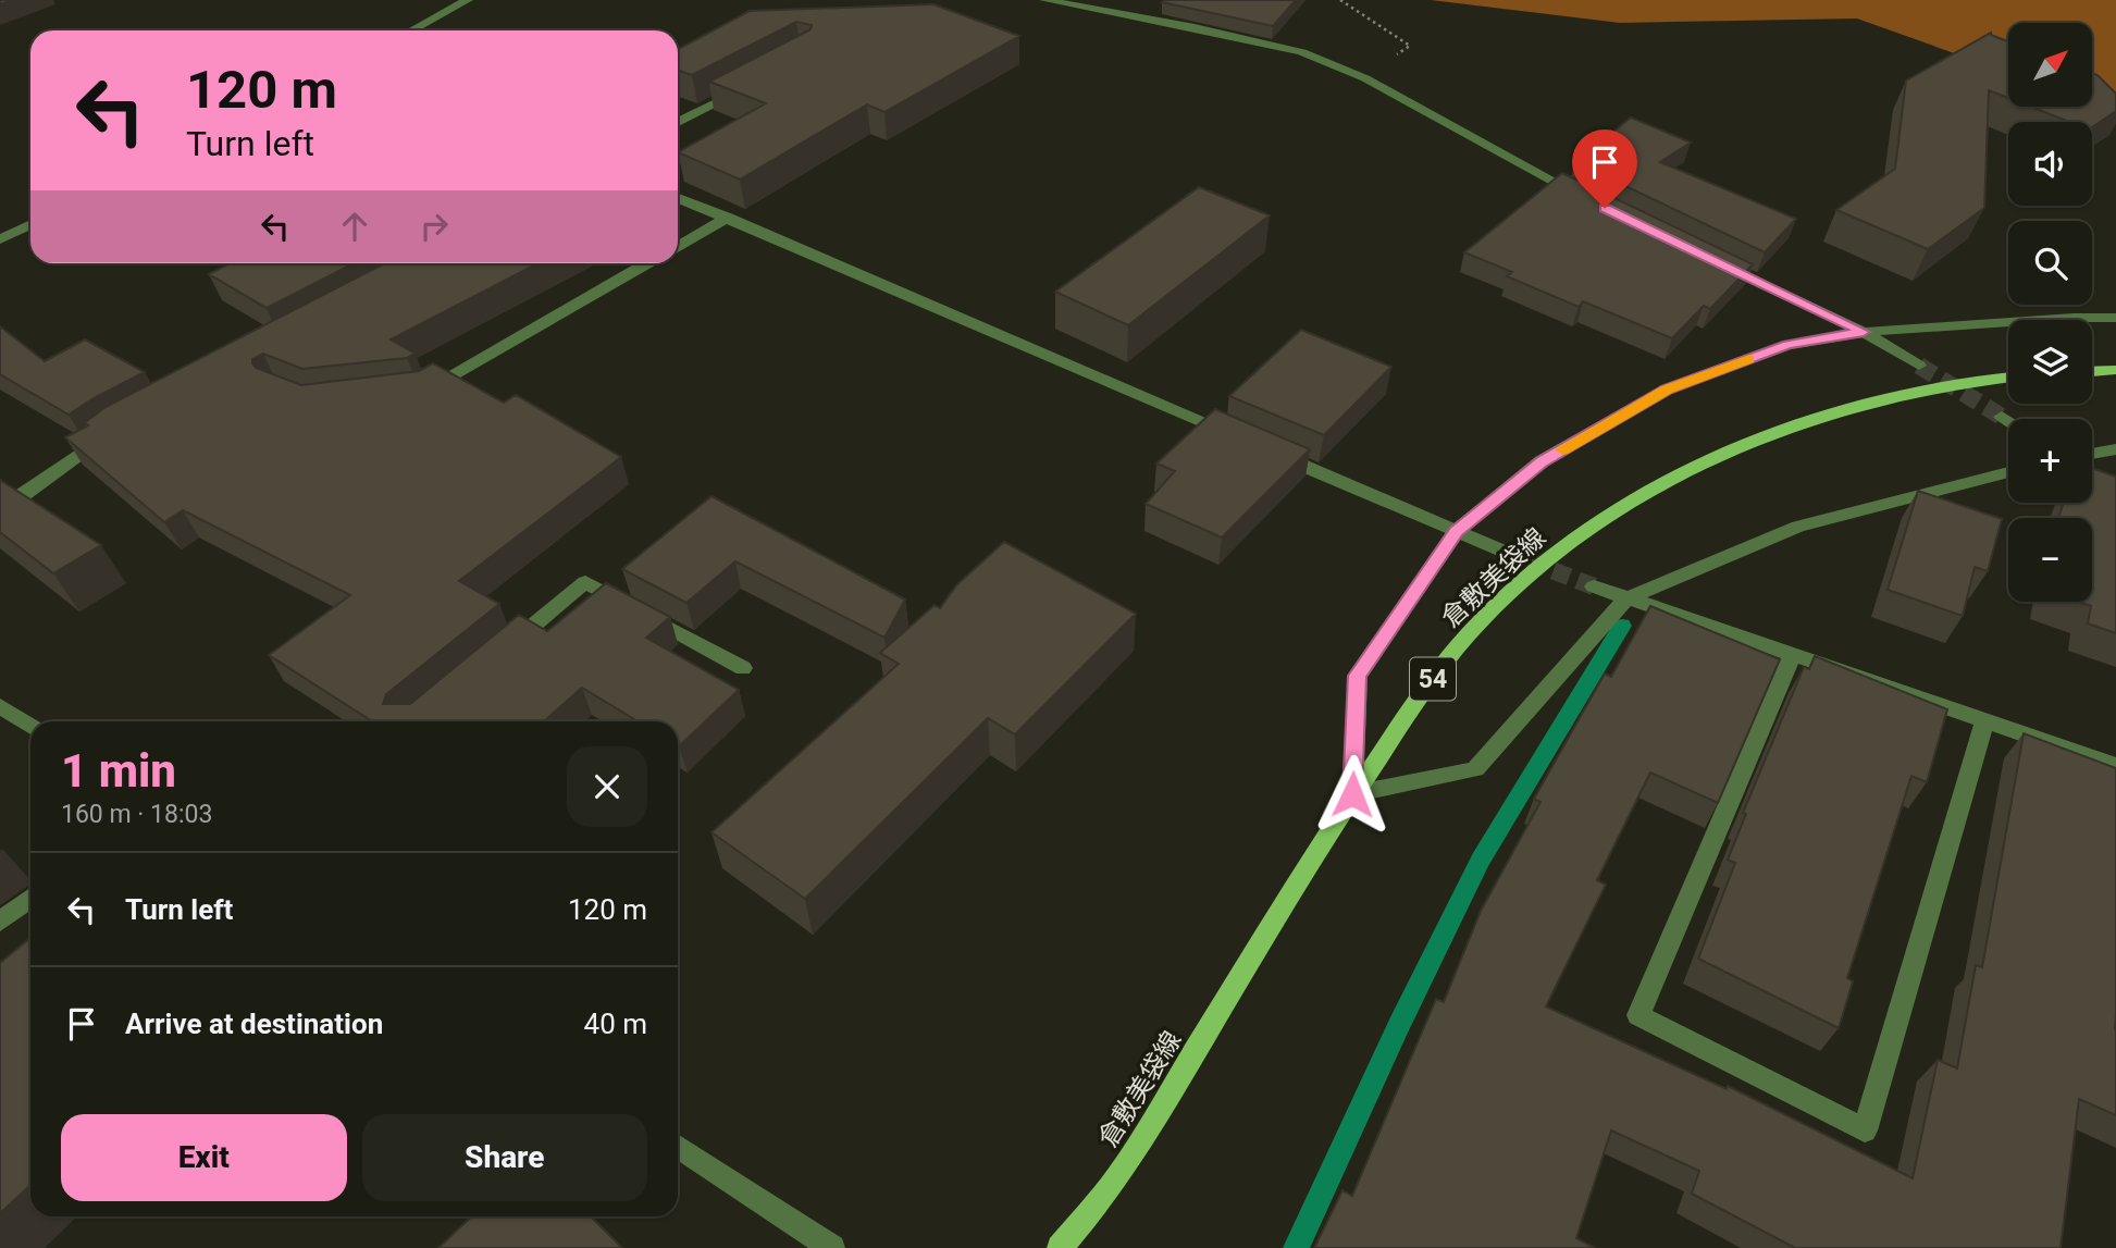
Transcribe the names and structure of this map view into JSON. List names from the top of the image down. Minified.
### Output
{"streets":{"main road":["倉敷美袋線","54"]},"north":"top right","page":{"map_buttons":["+","−"],"turn":["120 m","Turn left"],"heading":["1 min","160 m · 18:03"],"list":[{"name":"Turn left","value":"120 m"},{"name":"Arrive at destination","value":"40 m"}],"buttons":["Exit","Share"]}}
